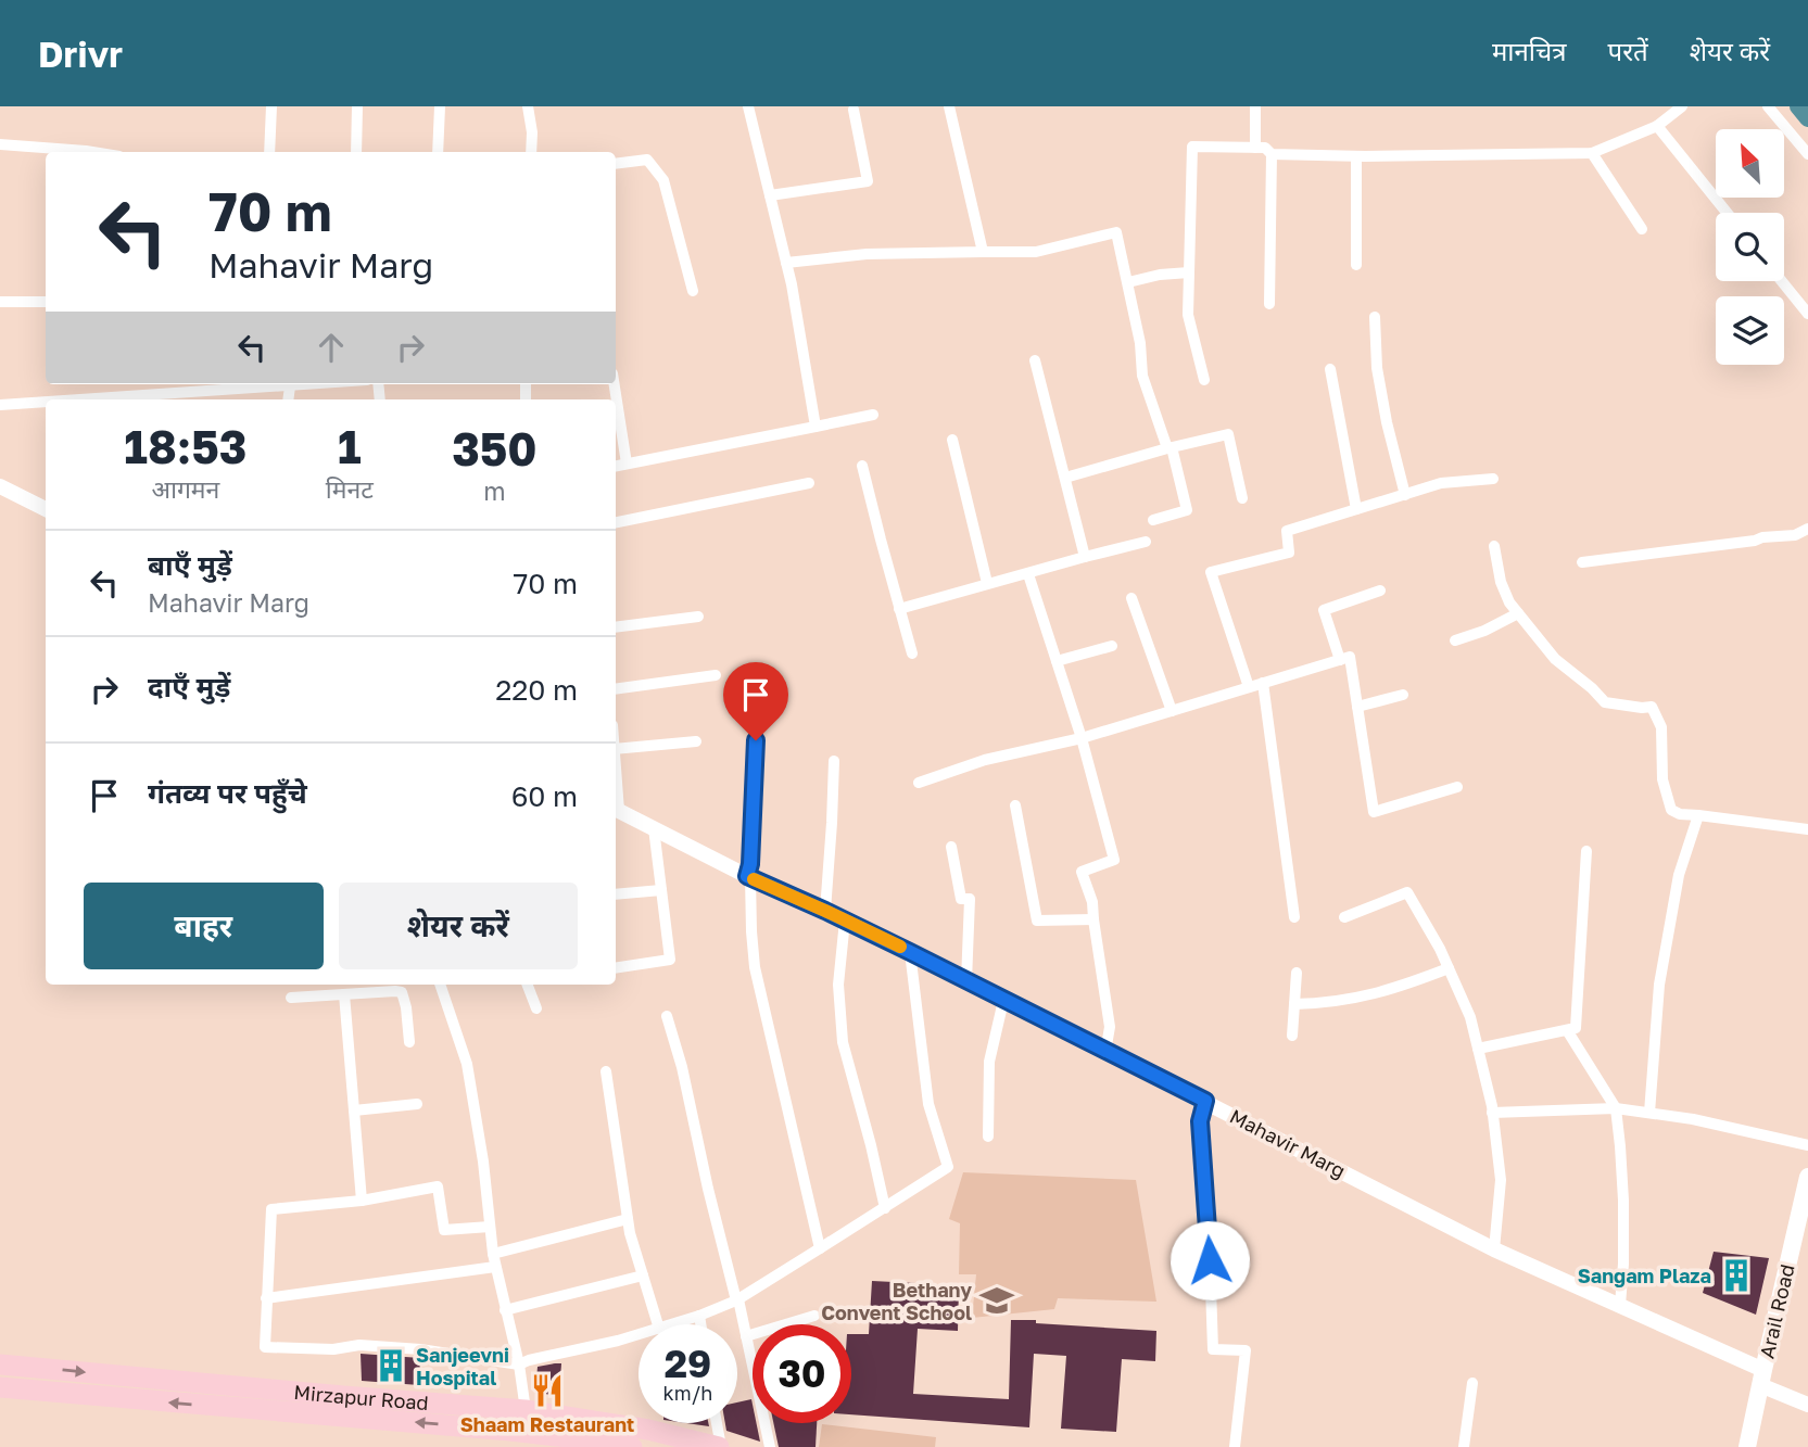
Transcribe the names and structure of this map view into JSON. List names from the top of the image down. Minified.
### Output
{"streets":{"highway":["Mirzapur Road"],"main road":["Arail Road"],"street":["Mahavir Marg"]},"crossings":[["Mahavir Marg","Arail Road"]],"places":{"building":["Sangam Plaza","Sanjeevni Hospital"],"school or university":["Bethany Convent School"],"restaurant":["Shaam Restaurant"]},"north":"top left","page":{"header":"Drivr","nav":["मानचित्र","परतें","शेयर करें"],"turn":["70 m","Mahavir Marg"],"eta":["18:53","आगमन","1","मिनट","350","m"],"list":[{"name":"बाएँ मुड़ें","note":"Mahavir Marg","value":"70 m"},{"name":"दाएँ मुड़ें","value":"220 m"},{"name":"गंतव्य पर पहुँचे","value":"60 m"}],"buttons":["बाहर","शेयर करें"],"speed":"29 km/h","limit":"30"}}
